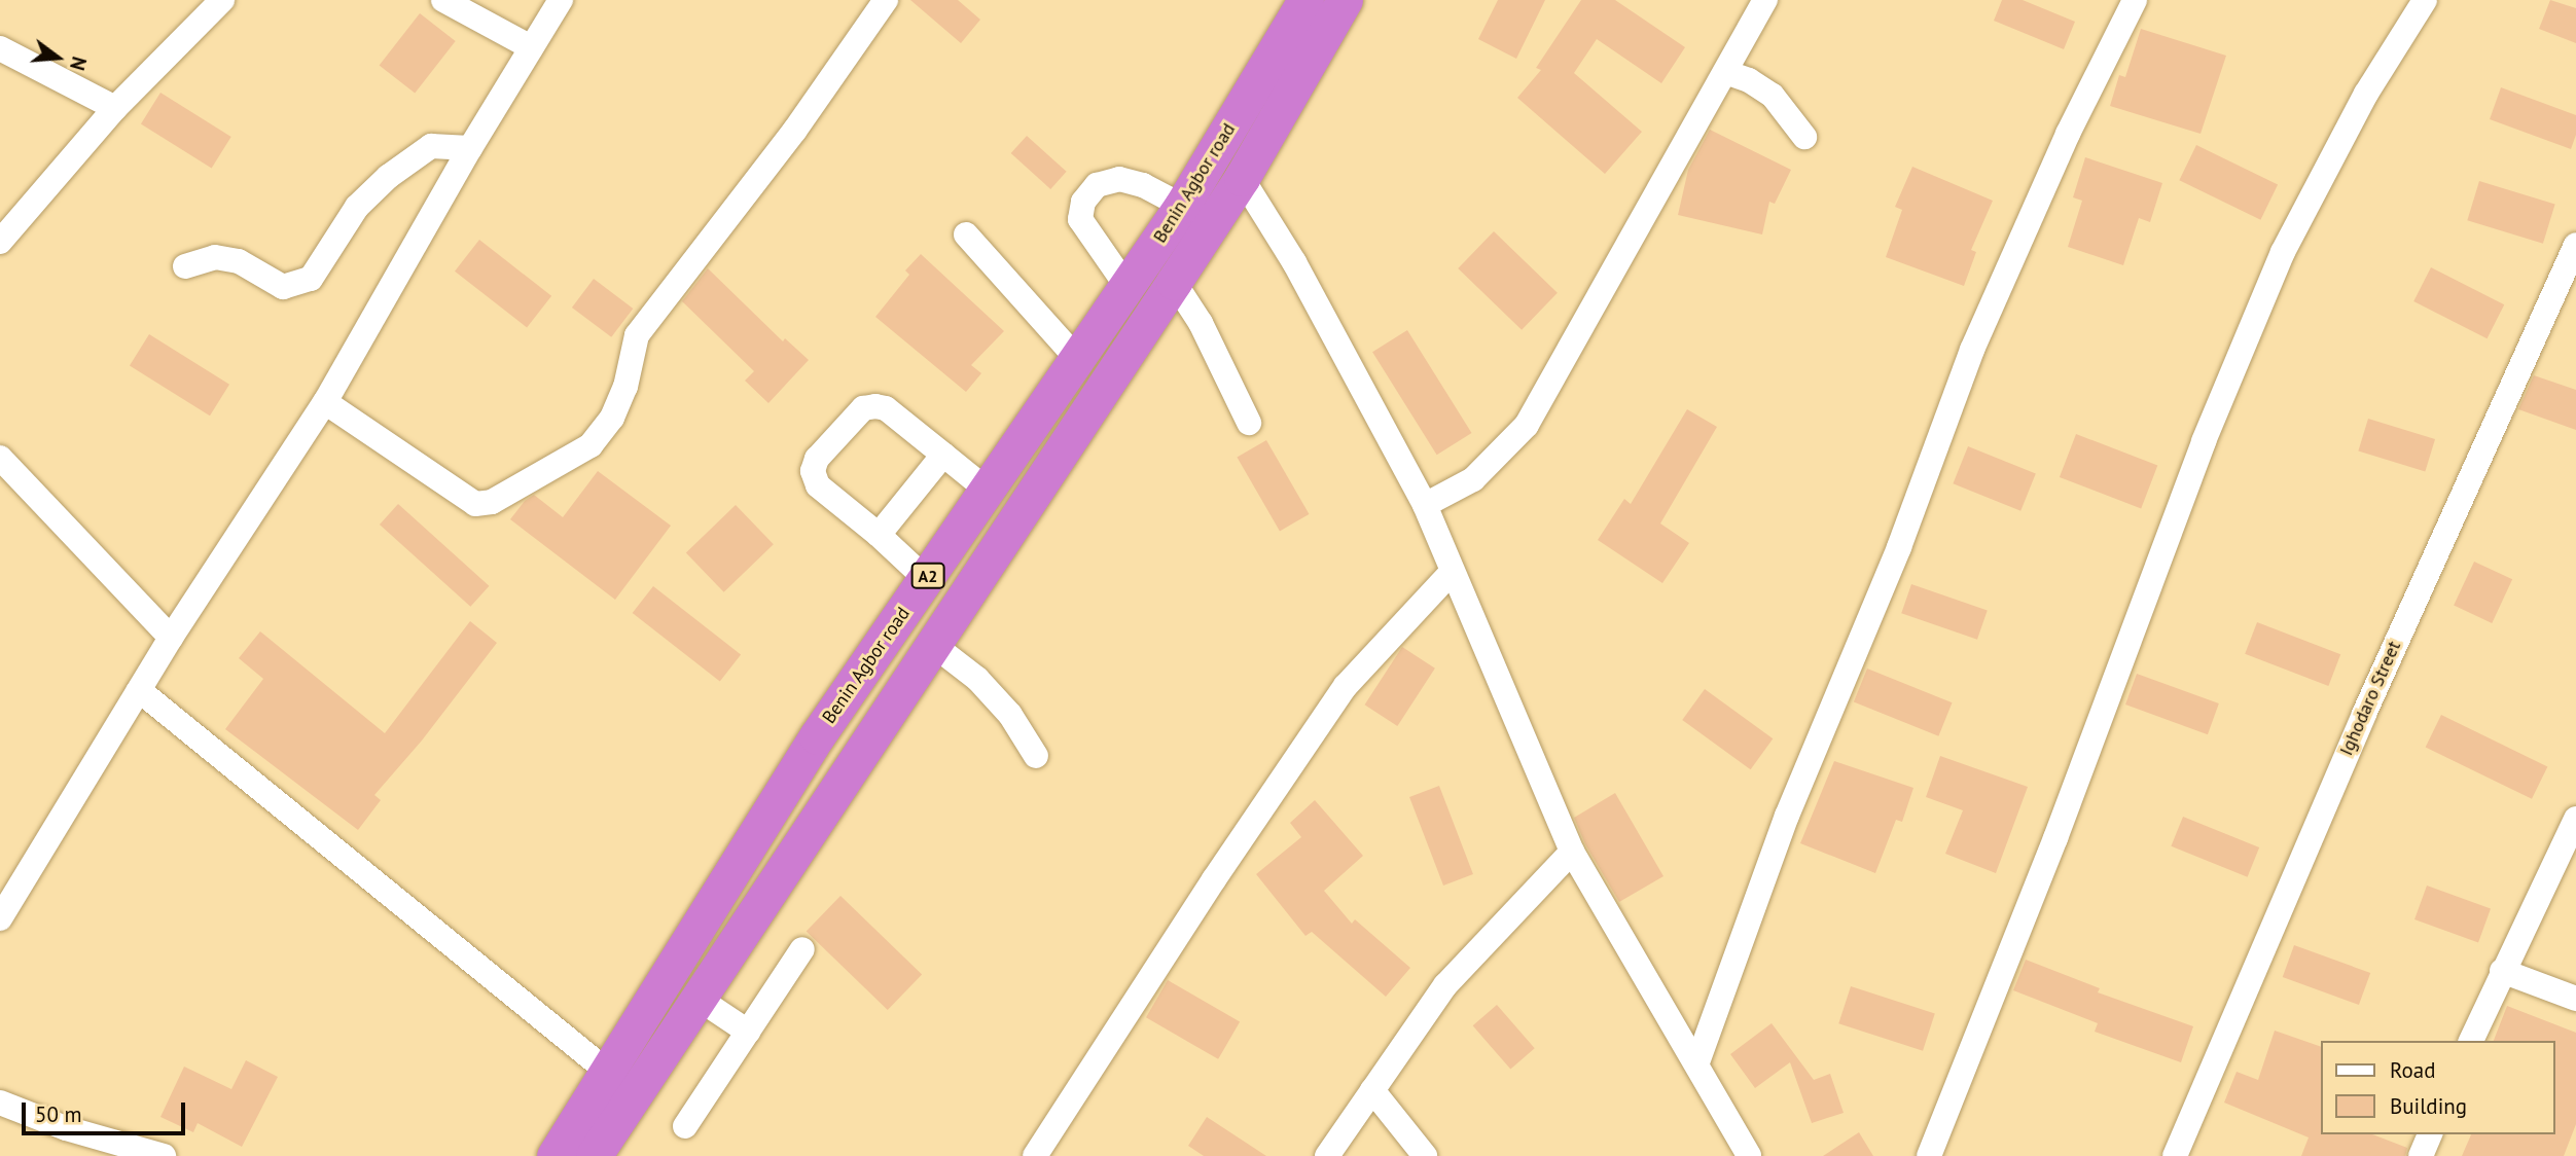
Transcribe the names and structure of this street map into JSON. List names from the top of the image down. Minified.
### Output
{"streets":{"highway":["Benin Agbor road","A2"],"street":["Ighodaro Street"]},"legend":["Road","Building"],"scale_bar":"50 m","north":"right"}
